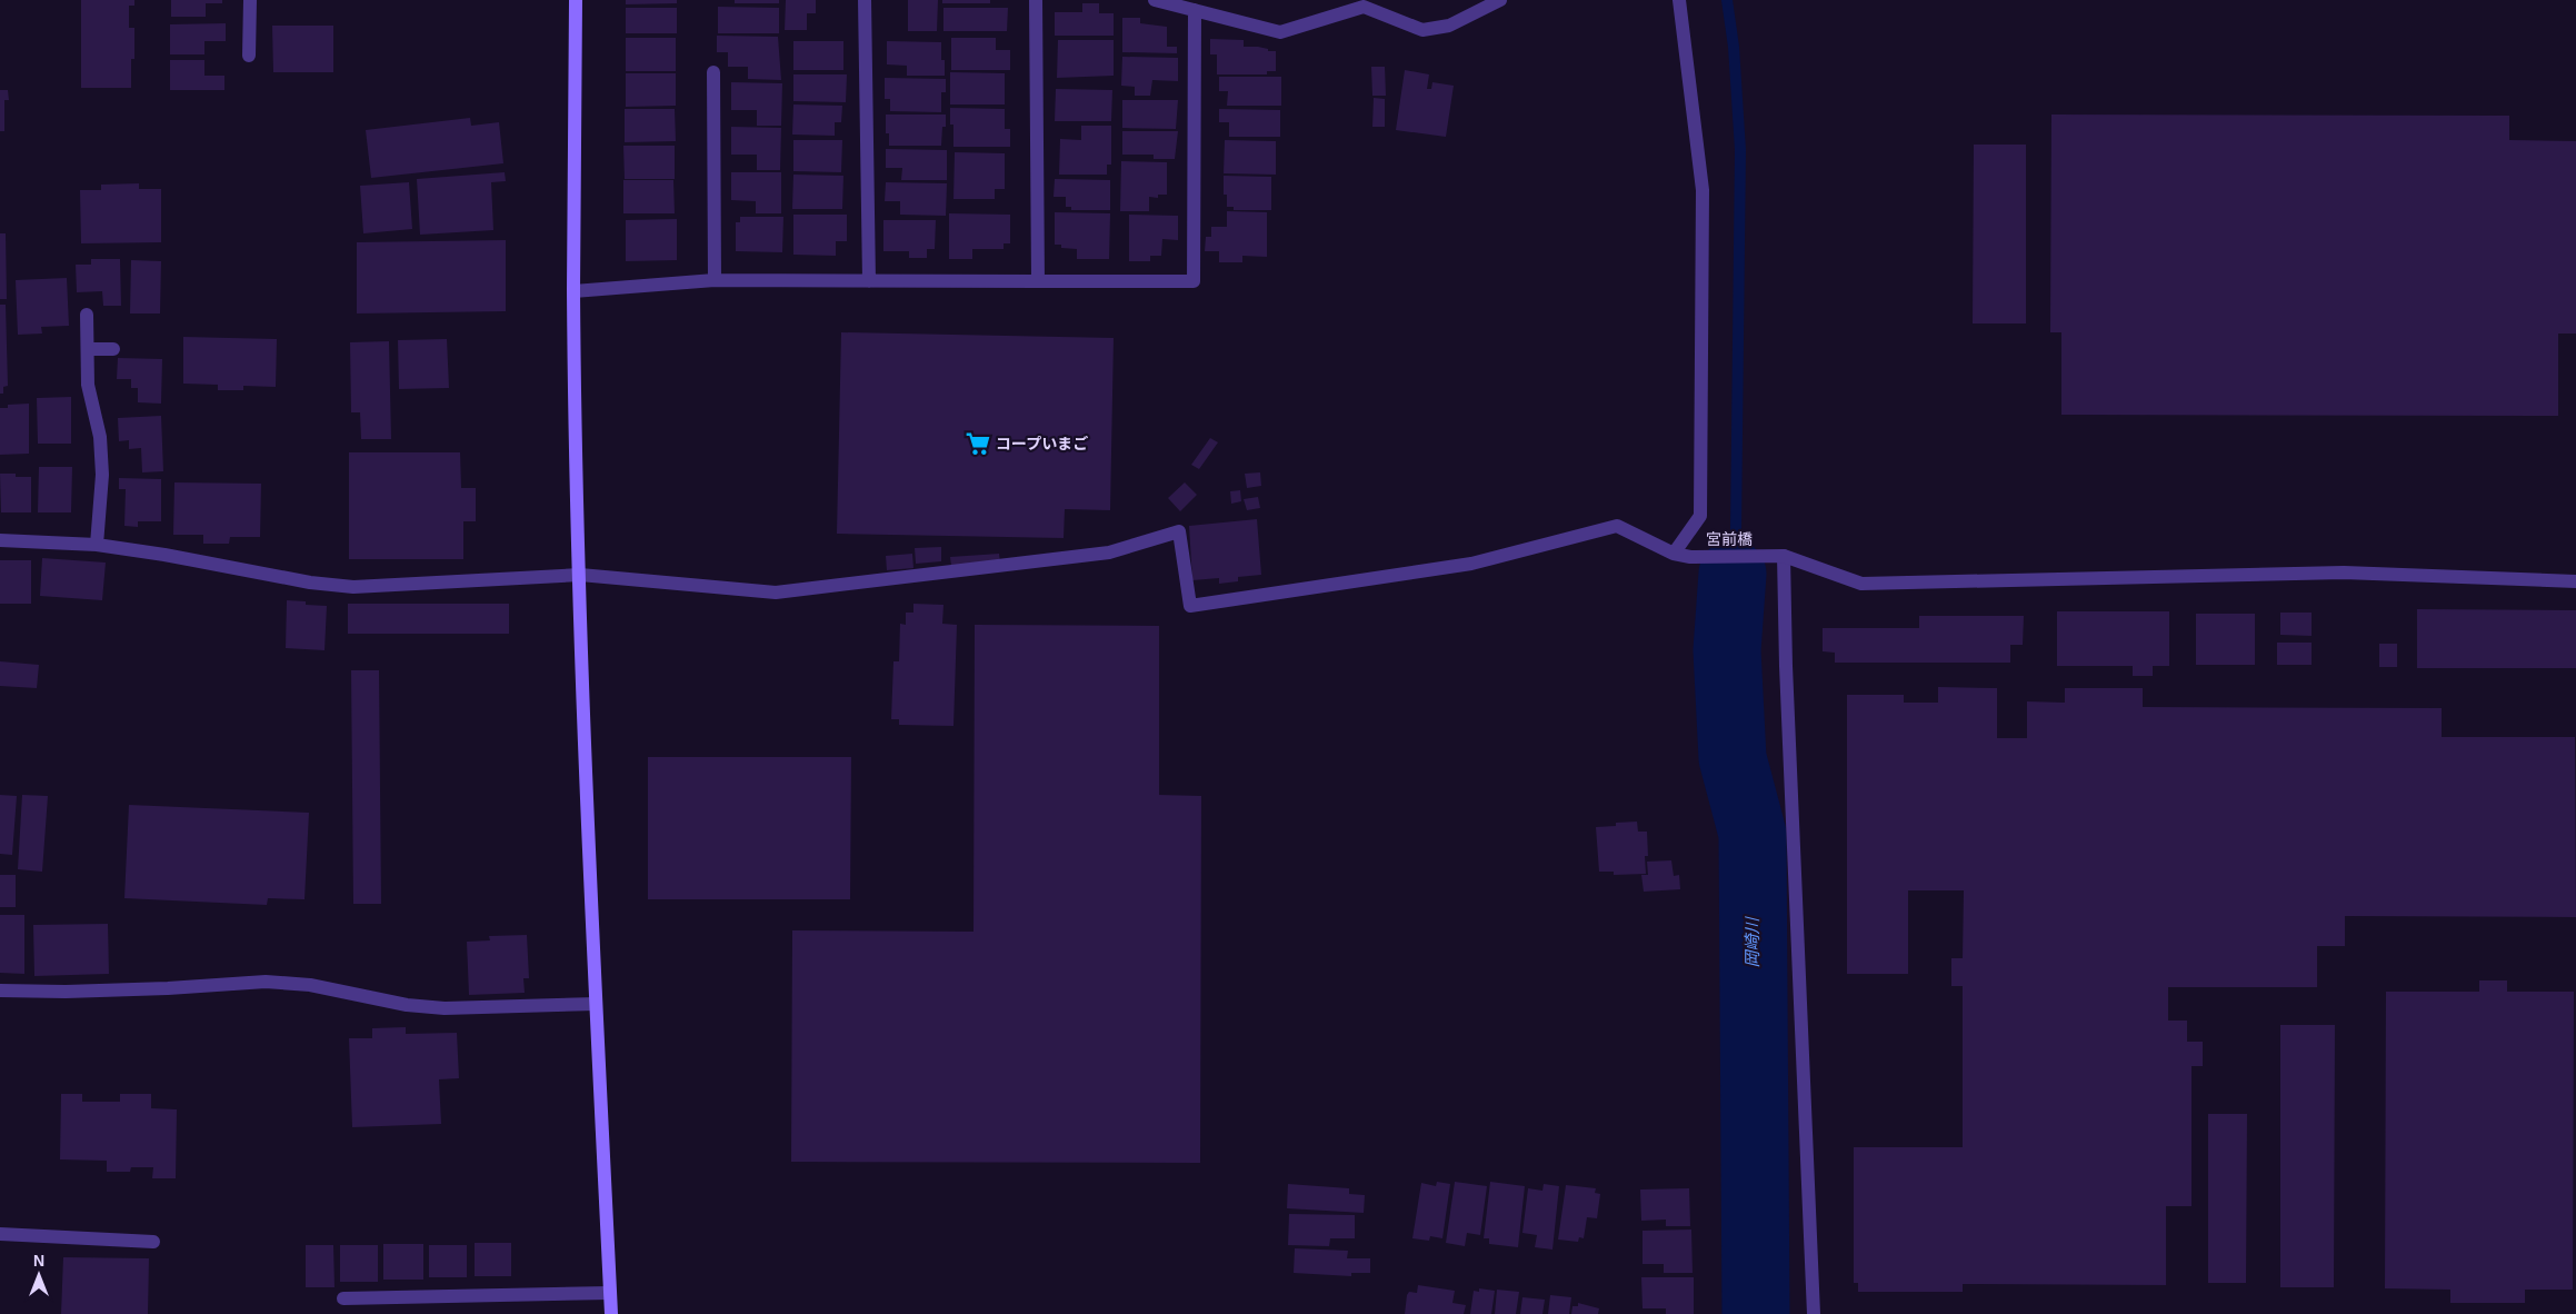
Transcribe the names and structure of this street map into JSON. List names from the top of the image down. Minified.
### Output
{"streets":{"street":["宮前橋"]},"water":["岡崎川"],"places":{"supermarket":["コープいまご"]},"north":"top"}
